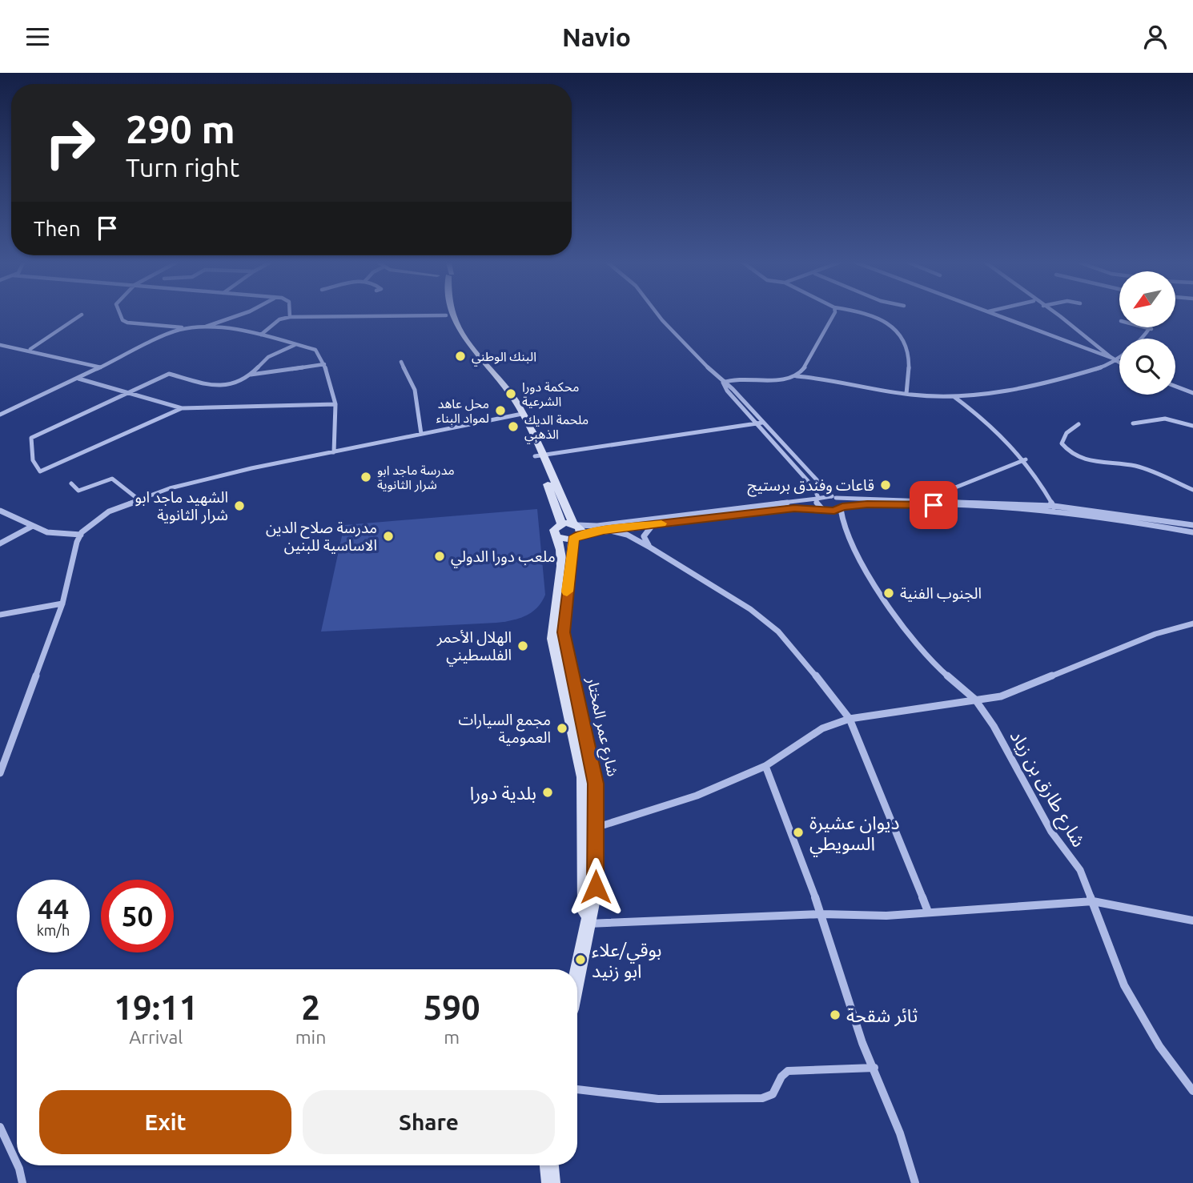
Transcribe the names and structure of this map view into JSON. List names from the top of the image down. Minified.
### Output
{"streets":{"main road":["شارع عمر المختار"],"street":["شارع طارق بن زياد"]},"places":["البنك الوطني","محكمة دورا الشرعية","محل عاهد لمواد البناء","ملحمة الديك الذهبي","مدرسة ماجد ابو شرار الثانوية","قاعات وفندق برستيج","الشهيد ماجد ابو شرار الثانوية","مدرسة صلاح الدين الاساسية للبنين","ملعب دورا الدولي","الجنوب الفنية","الهلال الأحمر الفلسطيني","مجمع السيارات العمومية","بلدية دورا","ديوان عشيرة السويطي","بوقي/علاء ابو زنيد","ثائر شقحة"],"north":"bottom left","page":{"header":"Navio","turn":["290 m","Turn right"],"then":"Then","speed":"44 km/h","limit":"50","eta":["19:11","Arrival","2","min","590","m"],"buttons":["Exit","Share"]}}
